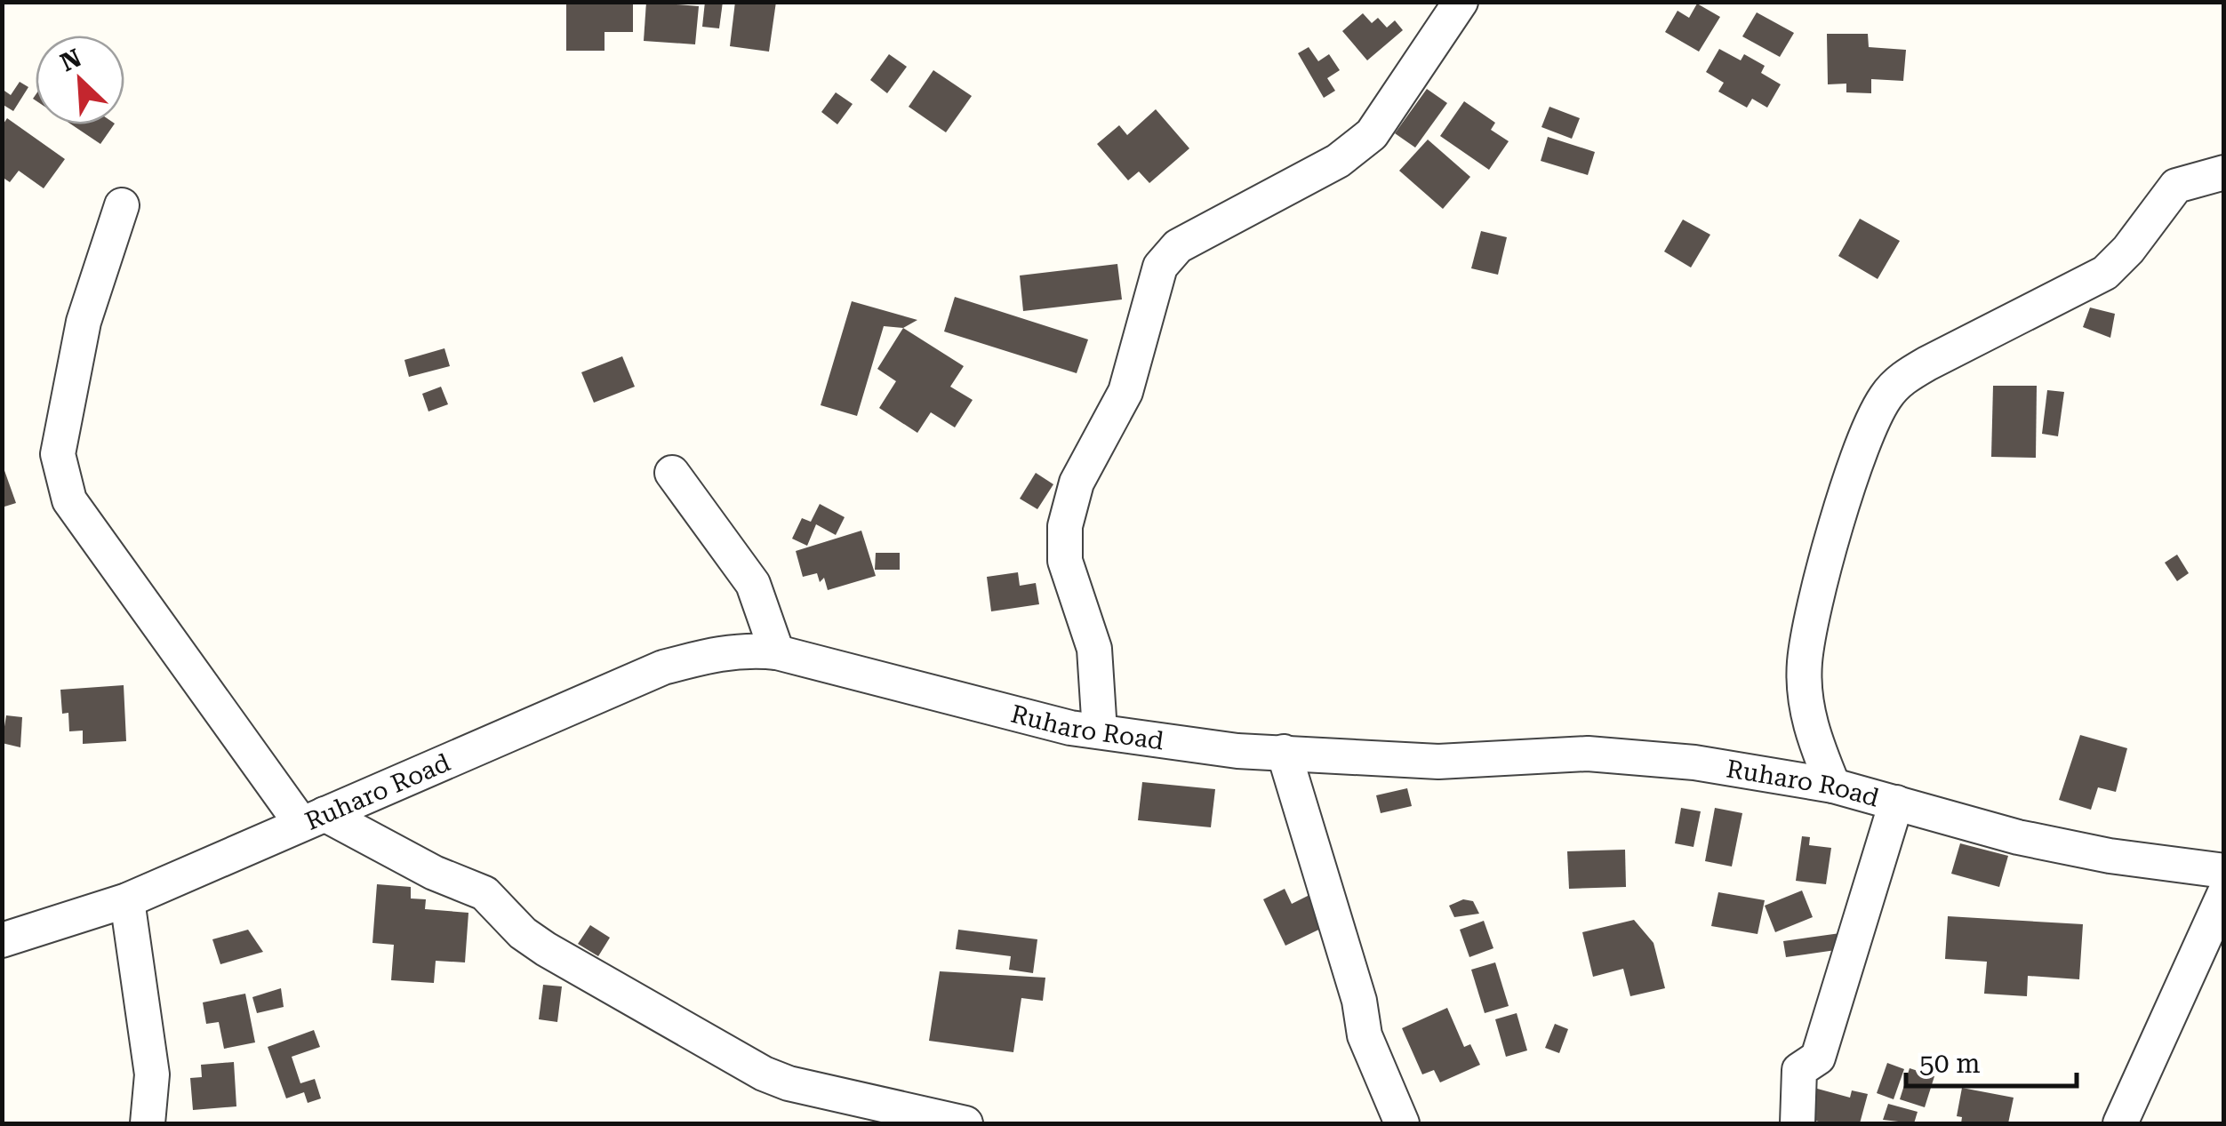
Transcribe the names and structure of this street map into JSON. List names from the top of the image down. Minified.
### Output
{"streets":{"street":["Ruharo Road"]},"scale_bar":"50 m","north":"top left"}
